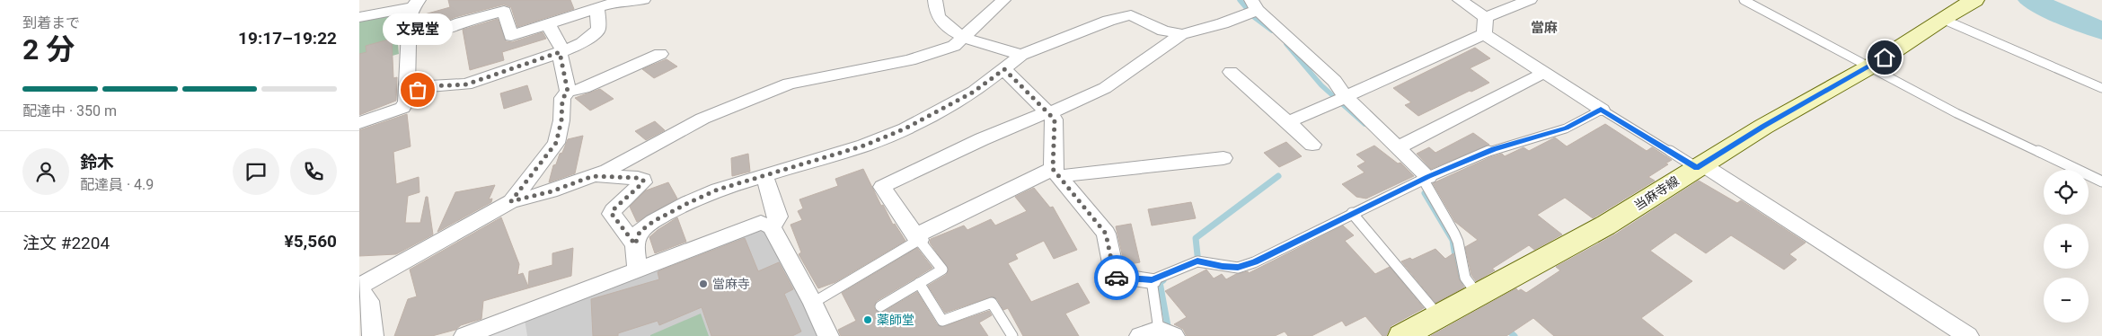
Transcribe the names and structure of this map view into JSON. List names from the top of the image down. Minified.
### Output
{"streets":{"main road":["当麻寺線"]},"districts":["當麻"],"places":["文晃堂","當麻寺","薬師堂"],"page":{"heading":["2 分","到着まで","19:17–19:22"],"panel":["鈴木","配達員 · 4.9","注文 #2204","¥5,560"],"bubble":"文晃堂","bar":"配達中 · 350 m","map_buttons":["+","−"]}}
